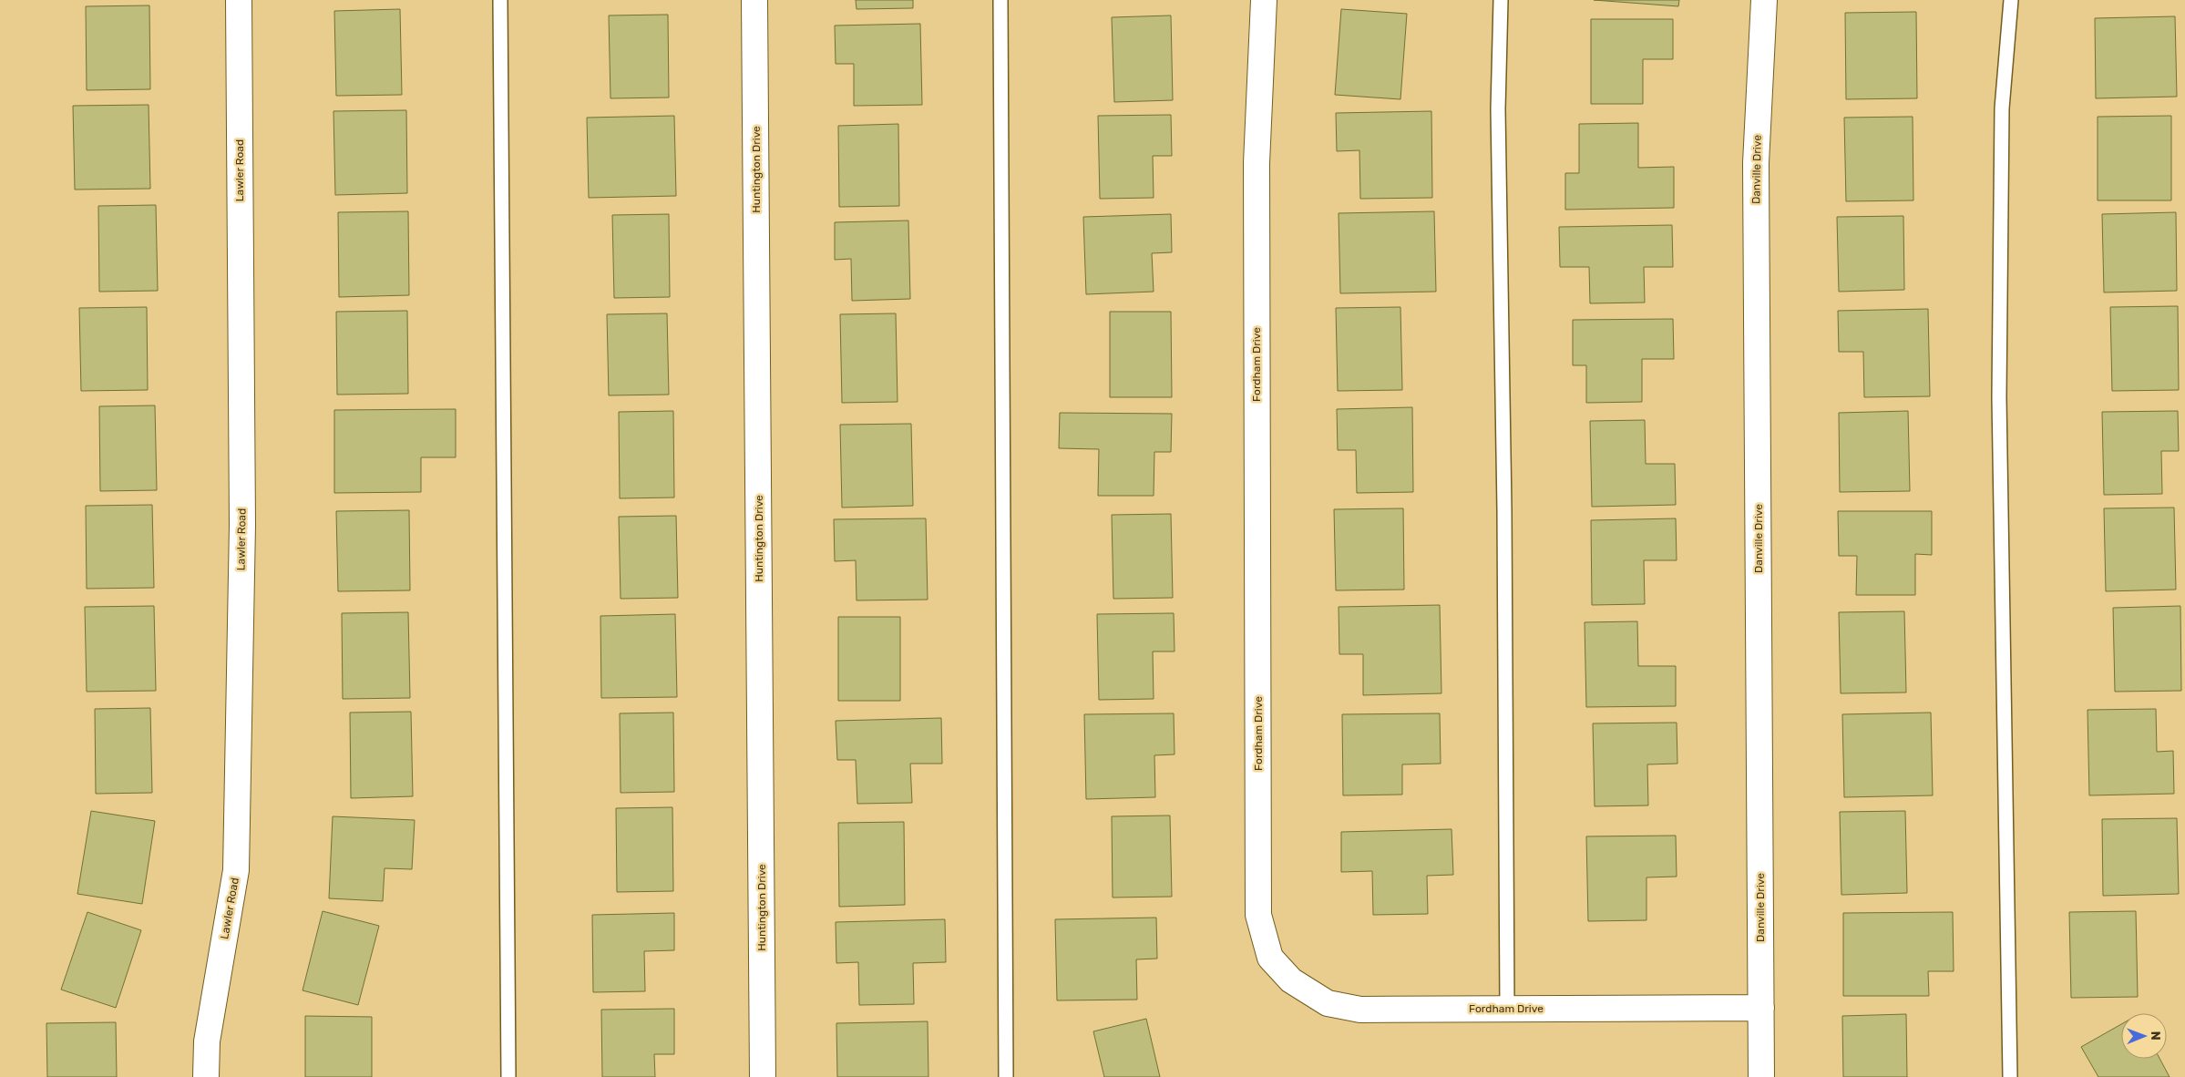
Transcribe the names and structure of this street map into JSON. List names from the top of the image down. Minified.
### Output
{"streets":{"street":["Huntington Drive","Danville Drive","Lawler Road","Fordham Drive"]},"crossings":[["Danville Drive","Fordham Drive"]],"north":"right"}
